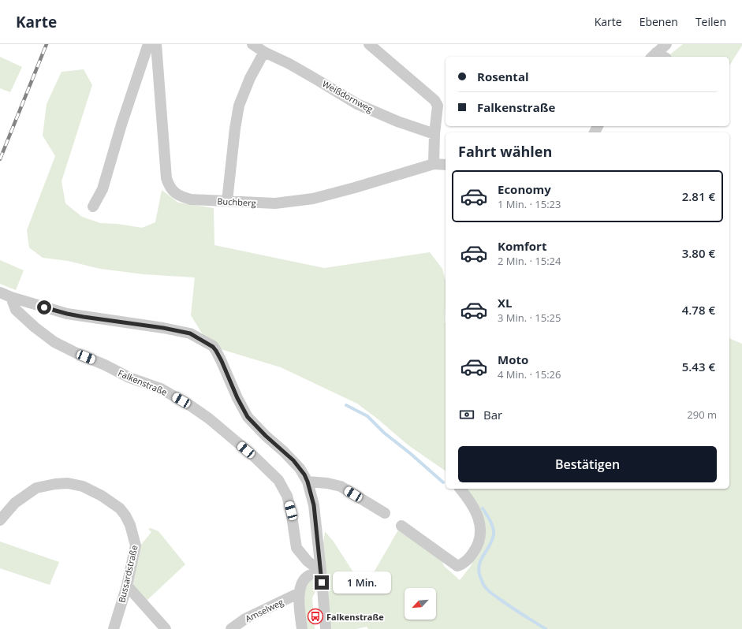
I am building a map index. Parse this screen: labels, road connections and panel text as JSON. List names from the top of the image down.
{
  "streets": {
    "street": [
      "Weißdornweg",
      "Buchberg",
      "Falkenstraße",
      "Bussardstraße",
      "Amselweg"
    ]
  },
  "places": {
    "bus stop": ["Falkenstraße"]
  },
  "north": "bottom left",
  "page": {
    "header": "Karte",
    "nav": ["Karte", "Ebenen", "Teilen"],
    "banner": ["Rosental", "Falkenstraße"],
    "heading": "Fahrt wählen",
    "list": [
      {
        "name": "Economy",
        "note": "1 Min. · 15:23",
        "value": "2.81 €"
      },
      {
        "name": "Komfort",
        "note": "2 Min. · 15:24",
        "value": "3.80 €"
      },
      {
        "name": "XL",
        "note": "3 Min. · 15:25",
        "value": "4.78 €"
      },
      {
        "name": "Moto",
        "note": "4 Min. · 15:26",
        "value": "5.43 €"
      }
    ],
    "pay": ["Bar", "290 m"],
    "buttons": "Bestätigen",
    "bubble": "1 Min."
  }
}
